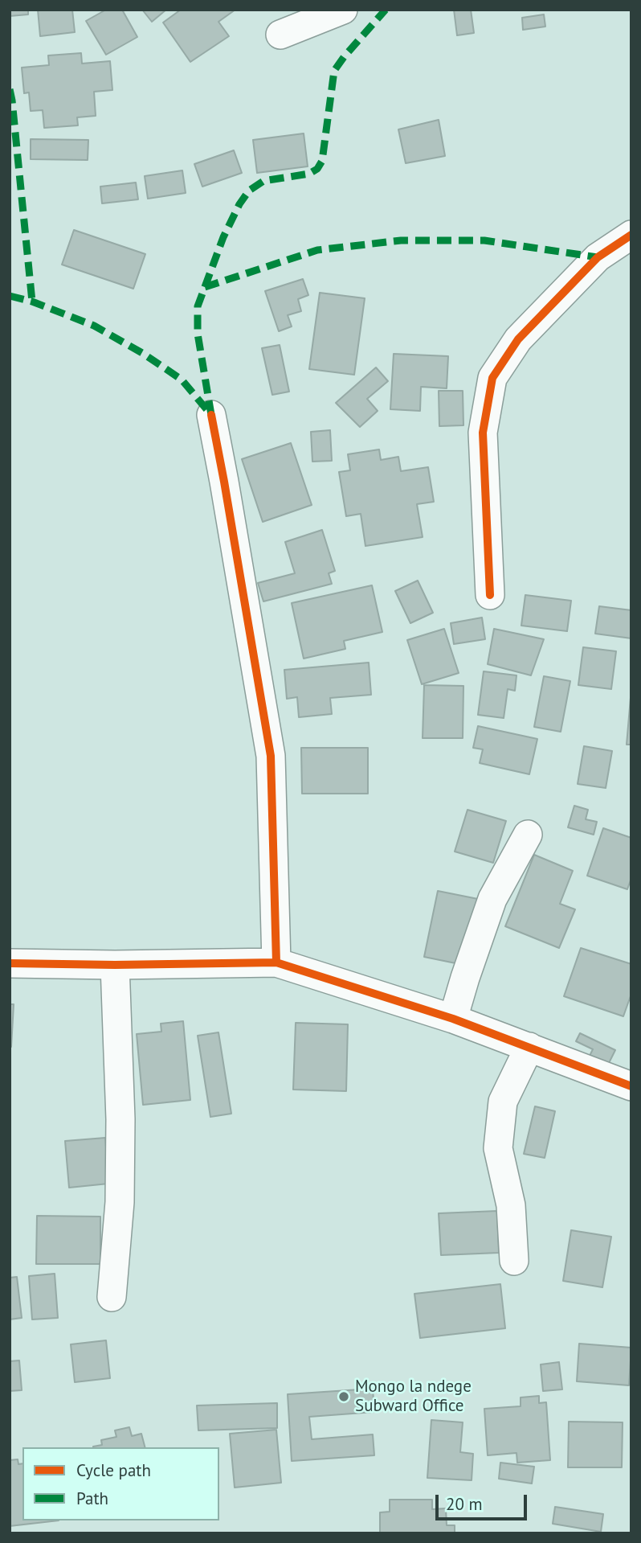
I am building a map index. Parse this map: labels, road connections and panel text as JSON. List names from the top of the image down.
{
  "places": ["Mongo la ndege Subward Office"],
  "legend": ["Cycle path", "Path"],
  "scale_bar": "20 m"
}
